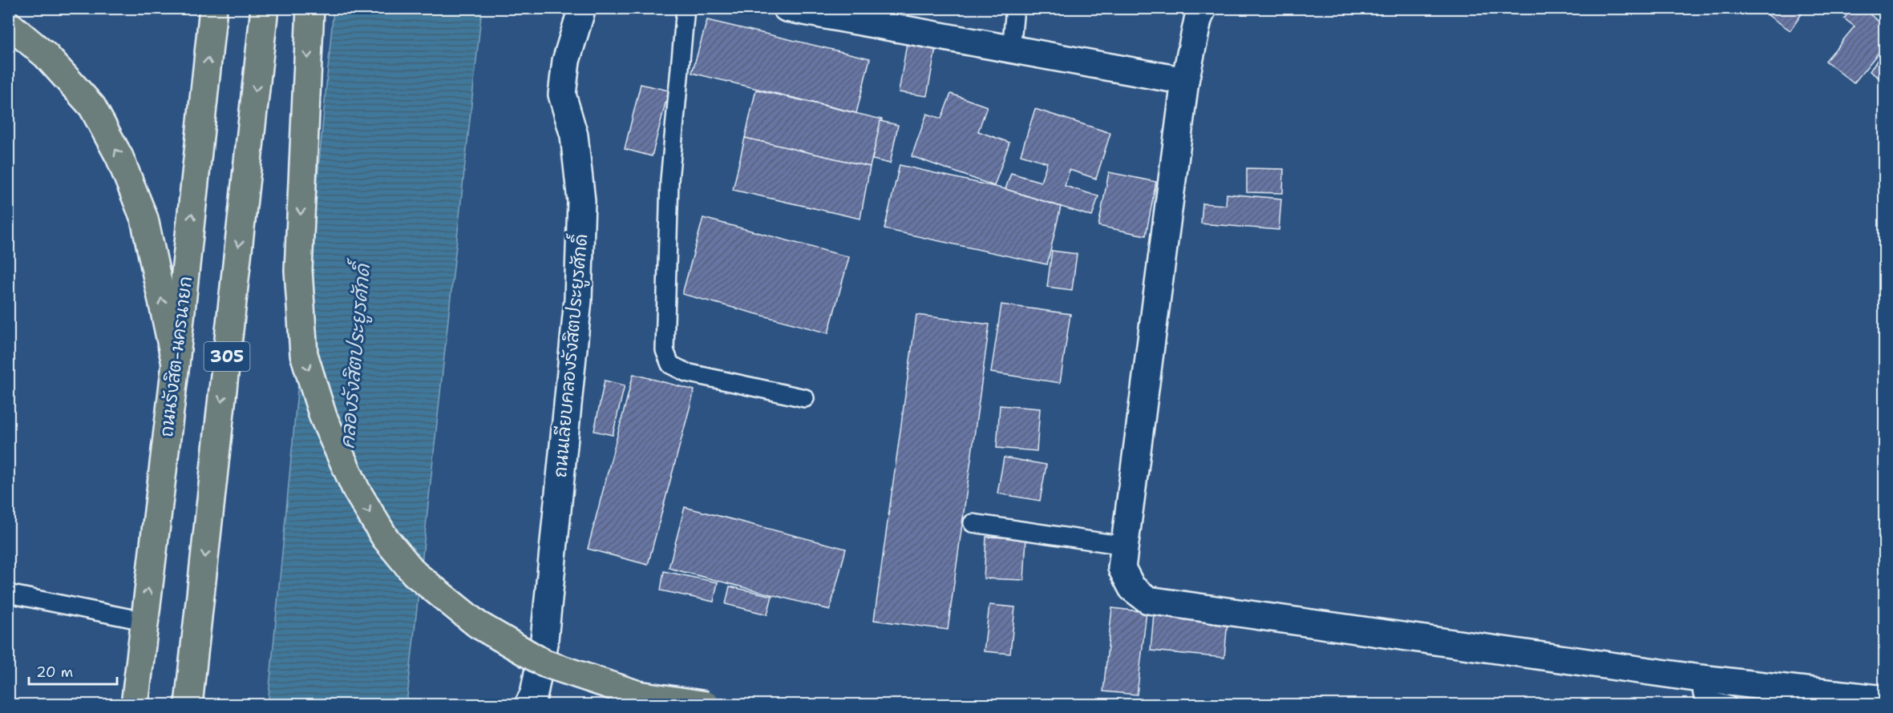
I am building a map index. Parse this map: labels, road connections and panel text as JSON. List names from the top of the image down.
{
  "streets": {
    "main road": ["ถนนรังสิต-นครนายก", "305"],
    "street": ["ถนนเลียบคลองรังสิตประยูรศักดิ์"]
  },
  "water": ["คลองรังสิตประยูรศักดิ์"],
  "scale_bar": "20 m"
}
